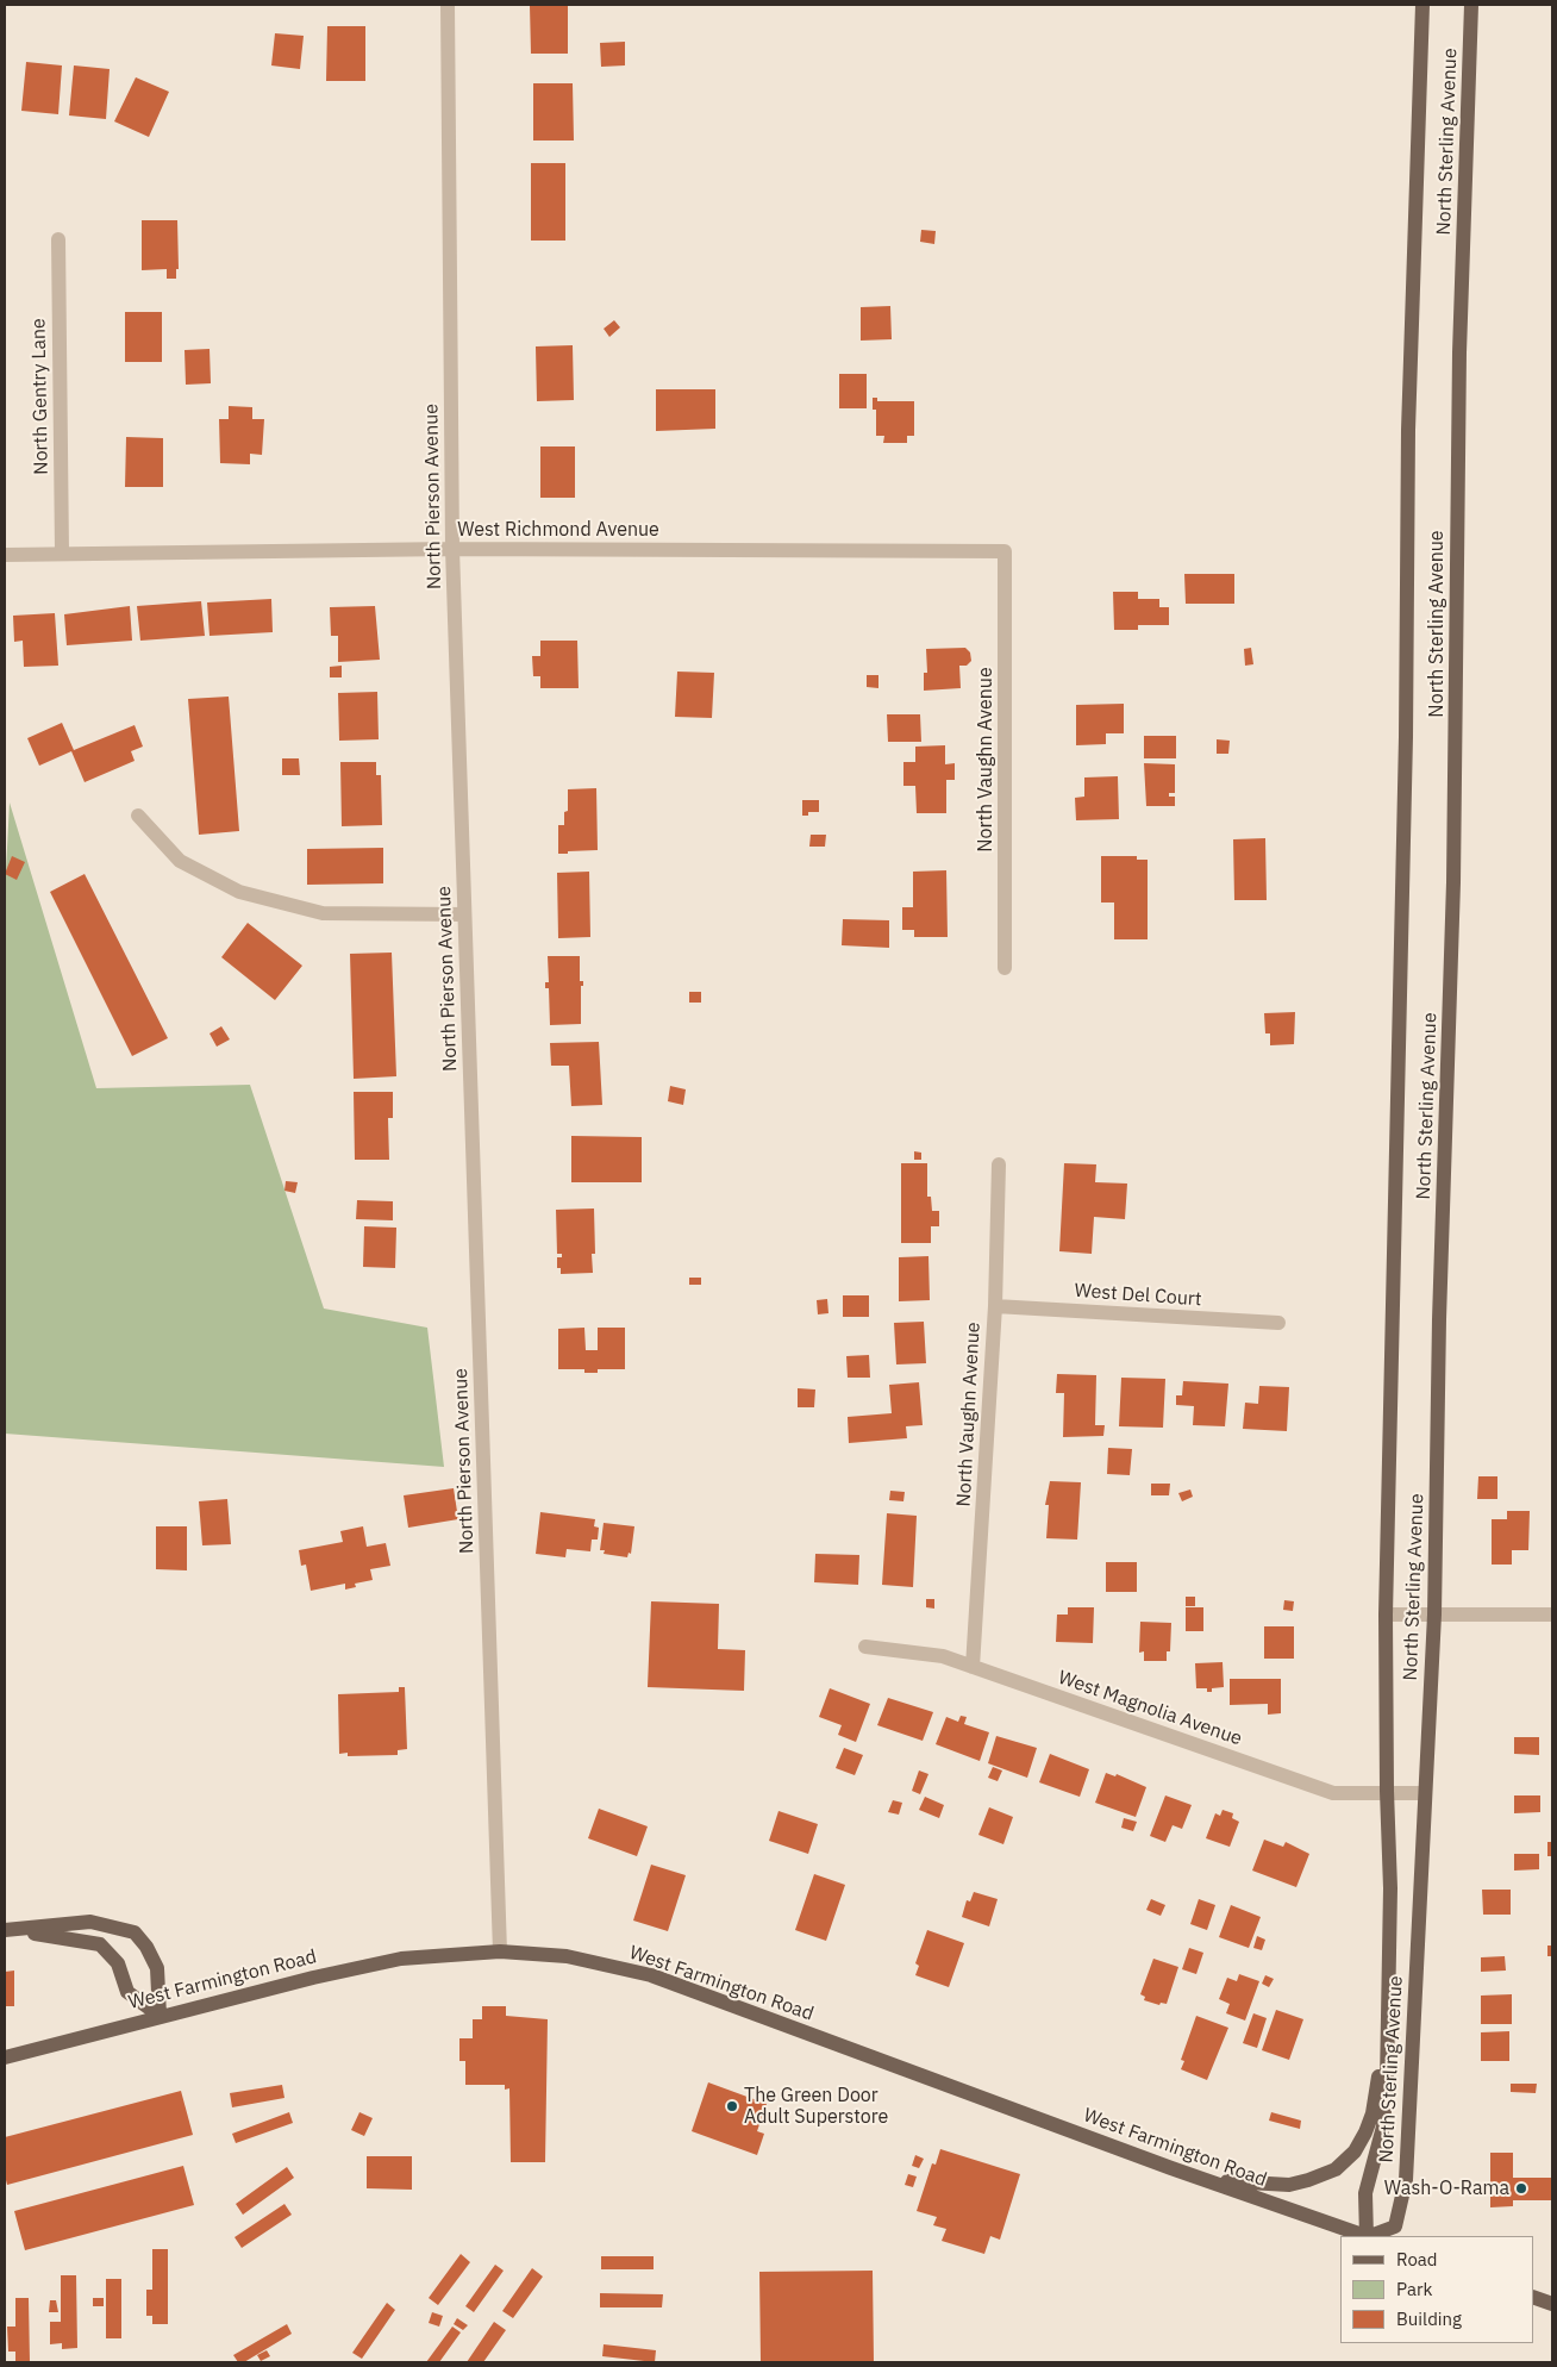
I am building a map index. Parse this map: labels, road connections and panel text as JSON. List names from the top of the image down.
{
  "streets": {
    "main road": ["North Sterling Avenue", "West Farmington Road"],
    "street": [
      "North Gentry Lane",
      "North Pierson Avenue",
      "West Richmond Avenue",
      "North Vaughn Avenue",
      "West Del Court",
      "West Magnolia Avenue"
    ]
  },
  "crossings": [
    ["North Sterling Avenue", "West Magnolia Avenue"],
    ["North Gentry Lane", "West Richmond Avenue"],
    ["North Pierson Avenue", "West Richmond Avenue"],
    ["North Pierson Avenue", "West Farmington Road"],
    ["West Richmond Avenue", "North Vaughn Avenue"],
    ["North Vaughn Avenue", "West Del Court"],
    ["North Vaughn Avenue", "West Magnolia Avenue"]
  ],
  "places": ["The Green Door Adult Superstore", "Wash-O-Rama"],
  "legend": ["Road", "Park", "Building"]
}
